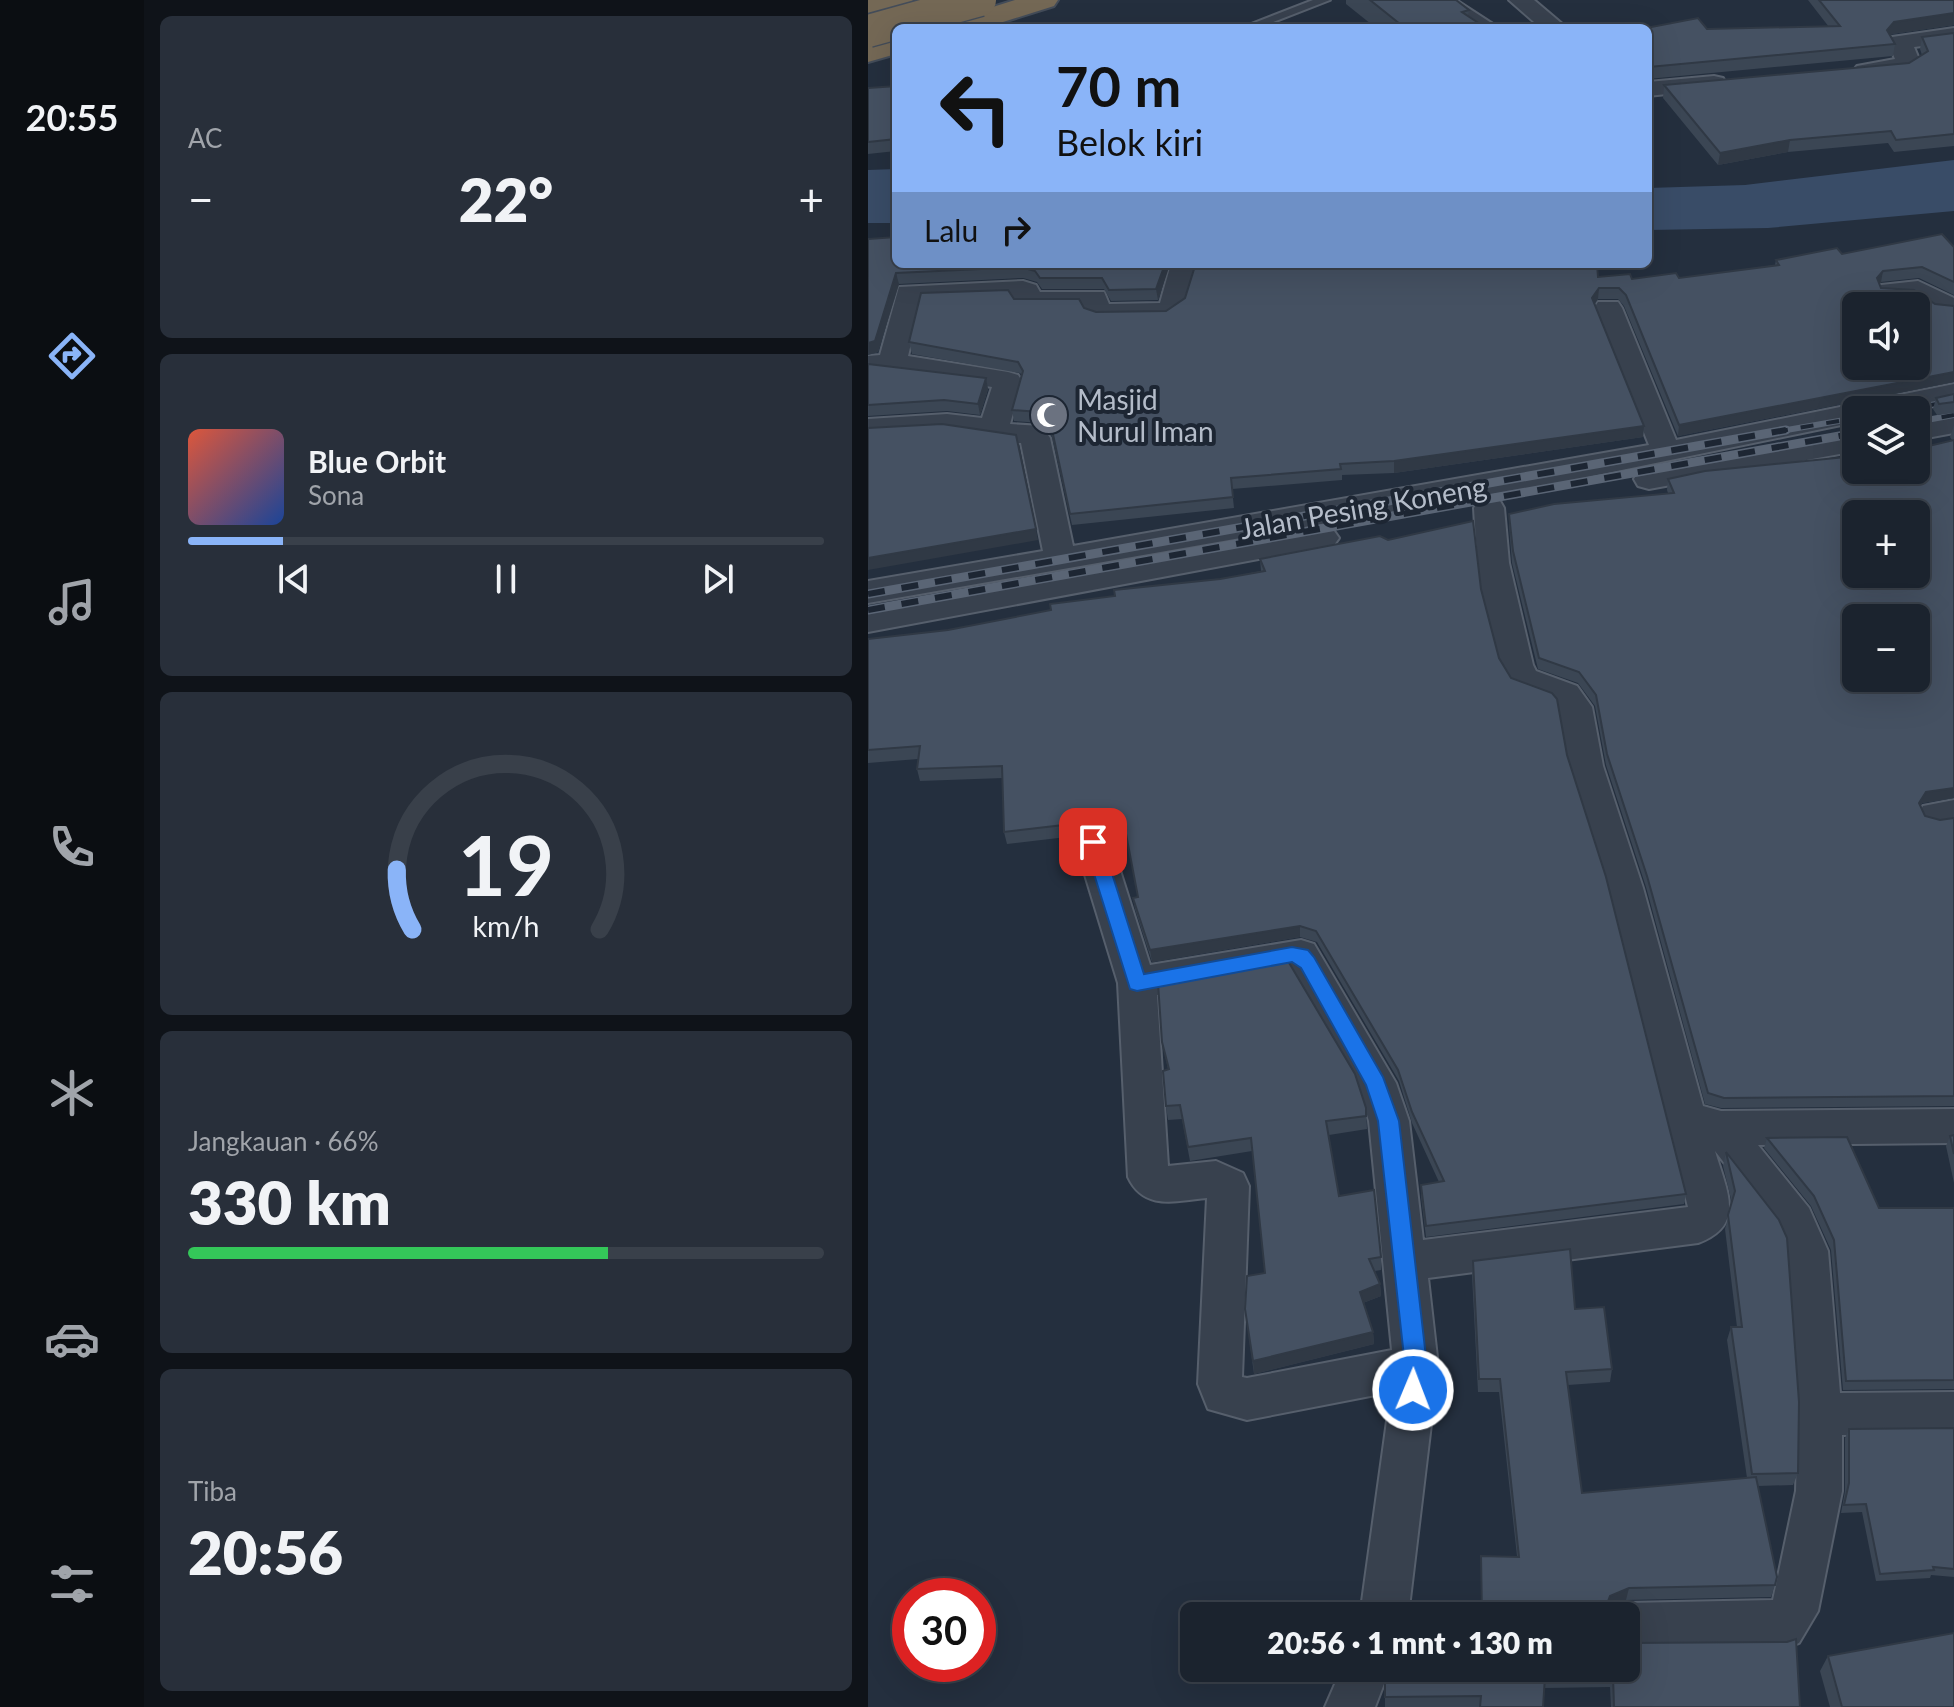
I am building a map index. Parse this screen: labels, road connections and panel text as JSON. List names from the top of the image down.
{
  "streets": {
    "street": ["Jalan Pesing Koneng"]
  },
  "places": {
    "mosque": ["Masjid Nurul Iman"]
  },
  "page": {
    "tabs": "20:55",
    "tile": [
      "AC",
      ["Jangkauan · 66%", "330 km"],
      ["Tiba", "20:56"]
    ],
    "turn": ["70 m", "Belok kiri"],
    "heat": ["−", "22°", "+"],
    "then": "Lalu",
    "map_buttons": ["+", "−"],
    "song": ["Blue Orbit", "Sona"],
    "limit": "30",
    "trip": "20:56 · 1 mnt · 130 m",
    "gauge": ["19", "km/h"]
  }
}
